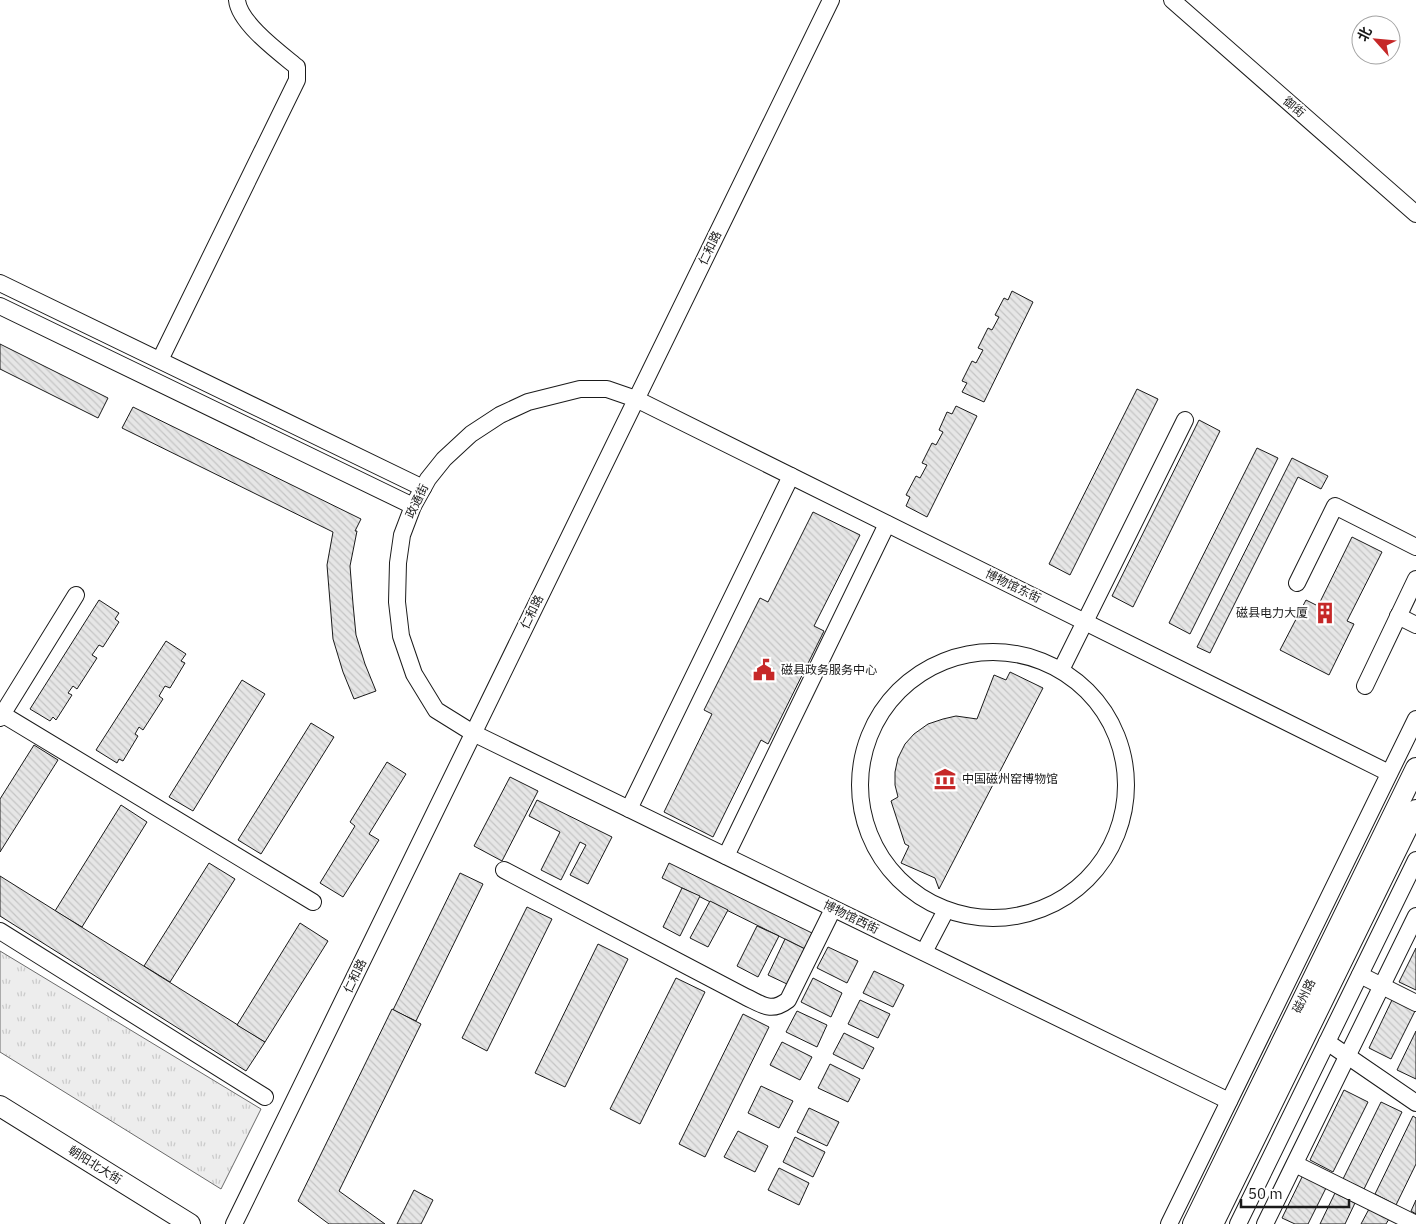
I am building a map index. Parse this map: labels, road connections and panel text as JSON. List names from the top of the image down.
{
  "streets": {
    "main road": ["磁州路", "朝阳北大街"],
    "street": [
      "御街",
      "仁和路",
      "政通街",
      "博物馆东街",
      "博物馆西街"
    ]
  },
  "crossings": [
    ["仁和路", "政通街"],
    ["仁和路", "博物馆东街"],
    ["仁和路", "博物馆西街"],
    ["政通街", "博物馆东街"],
    ["政通街", "博物馆西街"]
  ],
  "places": {
    "building": ["磁县电力大厦"],
    "public building": ["磁县政务服务中心"],
    "museum": ["中国磁州窑博物馆"]
  },
  "scale_bar": "50 m",
  "north": "top left"
}
